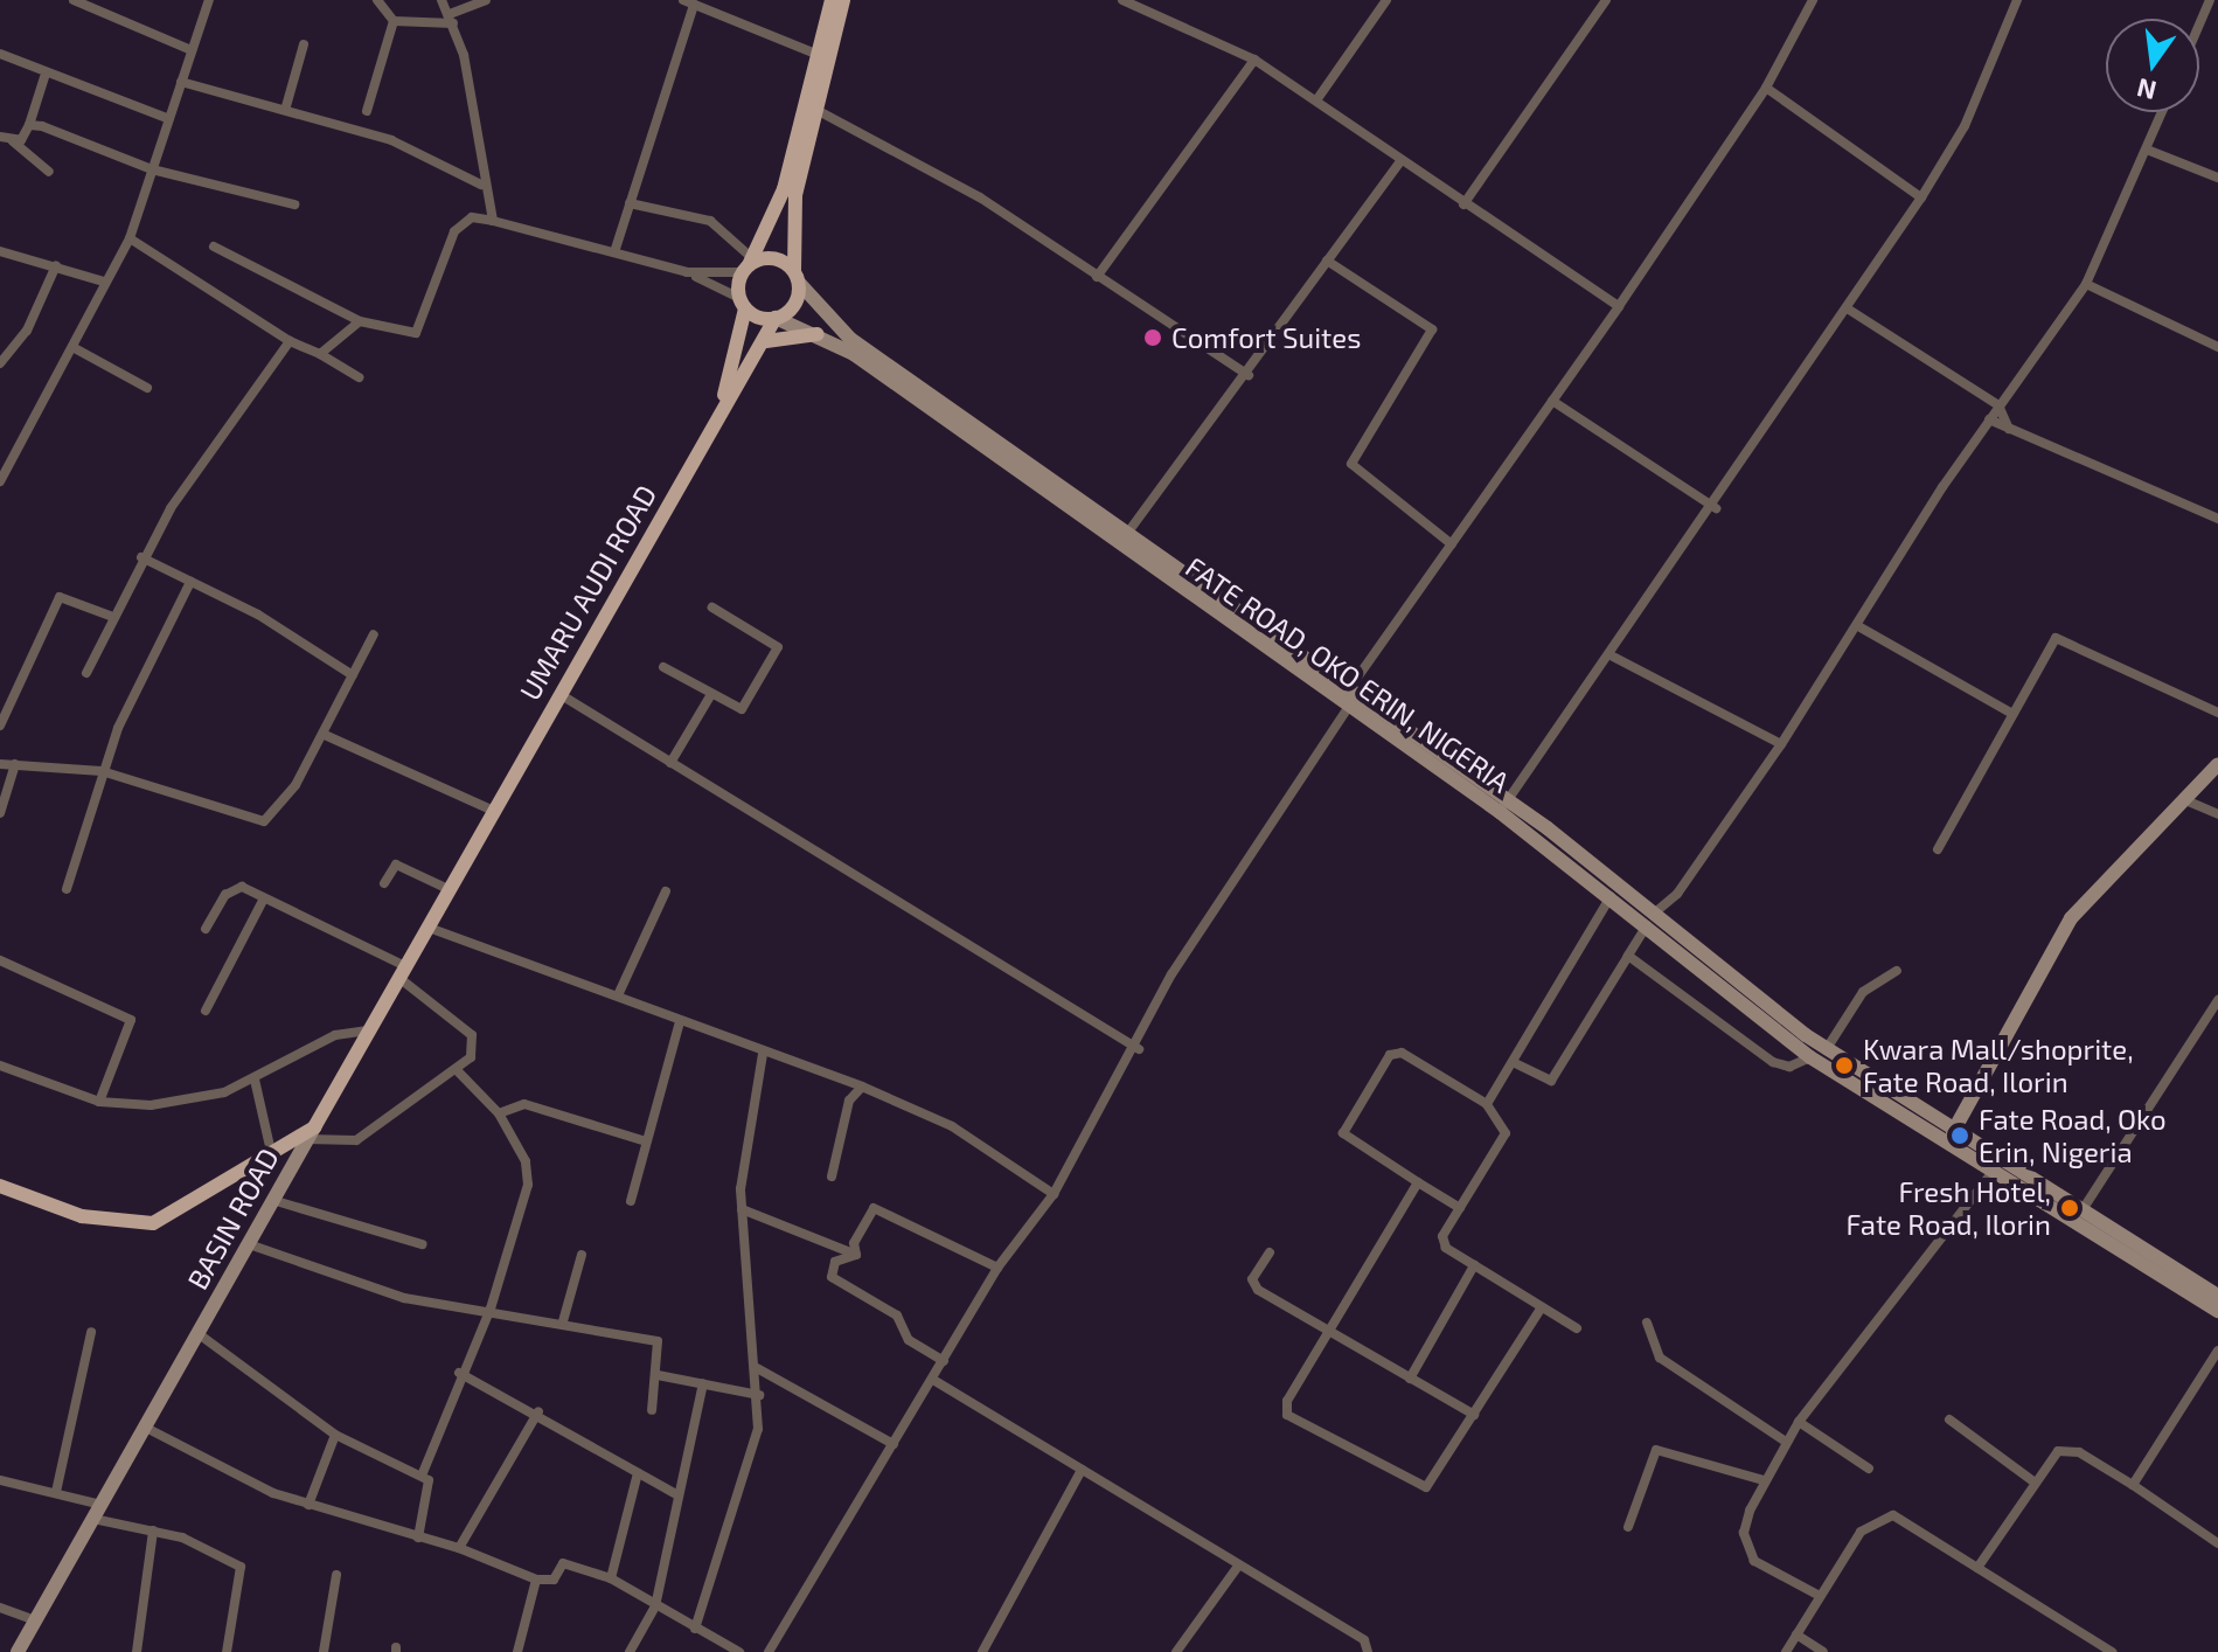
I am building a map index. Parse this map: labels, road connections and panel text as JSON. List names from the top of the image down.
{
  "streets": {
    "main road": ["UMARU AUDI ROAD", "BASIN ROAD"],
    "street": ["FATE ROAD, OKO ERIN, NIGERIA"]
  },
  "crossings": [
    ["UMARU AUDI ROAD", "BASIN ROAD"]
  ],
  "places": [
    "Comfort Suites",
    "Kwara Mall/shoprite, Fate Road, Ilorin",
    "Fate Road, Oko Erin, Nigeria",
    "Fresh Hotel, Fate Road, Ilorin"
  ],
  "north": "bottom"
}
